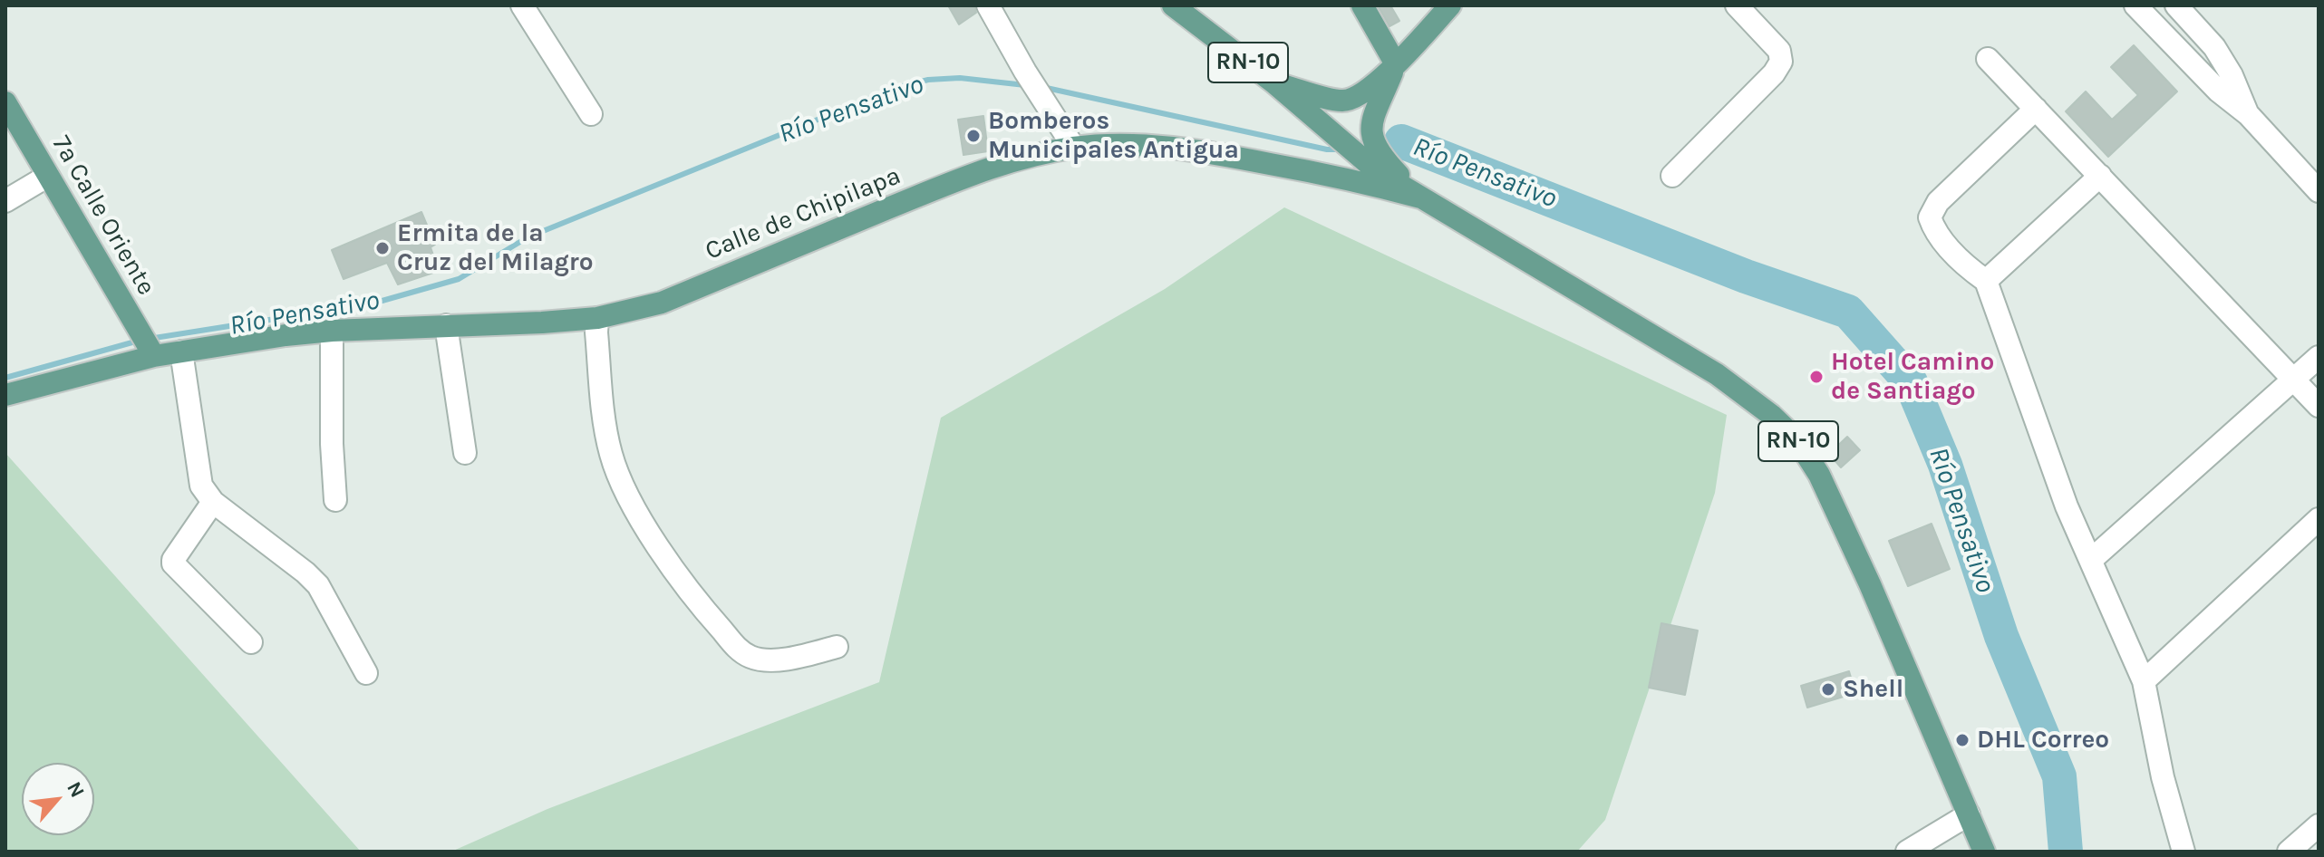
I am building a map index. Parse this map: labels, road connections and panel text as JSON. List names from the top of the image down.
{
  "streets": {
    "main road": ["RN-10", "Calle de Chipilapa", "7a Calle Oriente"]
  },
  "crossings": [
    ["RN-10", "Calle de Chipilapa"],
    ["Calle de Chipilapa", "7a Calle Oriente"]
  ],
  "water": ["Río Pensativo"],
  "places": [
    "Bomberos Municipales Antigua",
    "Ermita de la Cruz del Milagro",
    "Hotel Camino de Santiago",
    "Shell",
    "DHL Correo"
  ],
  "north": "top right"
}
